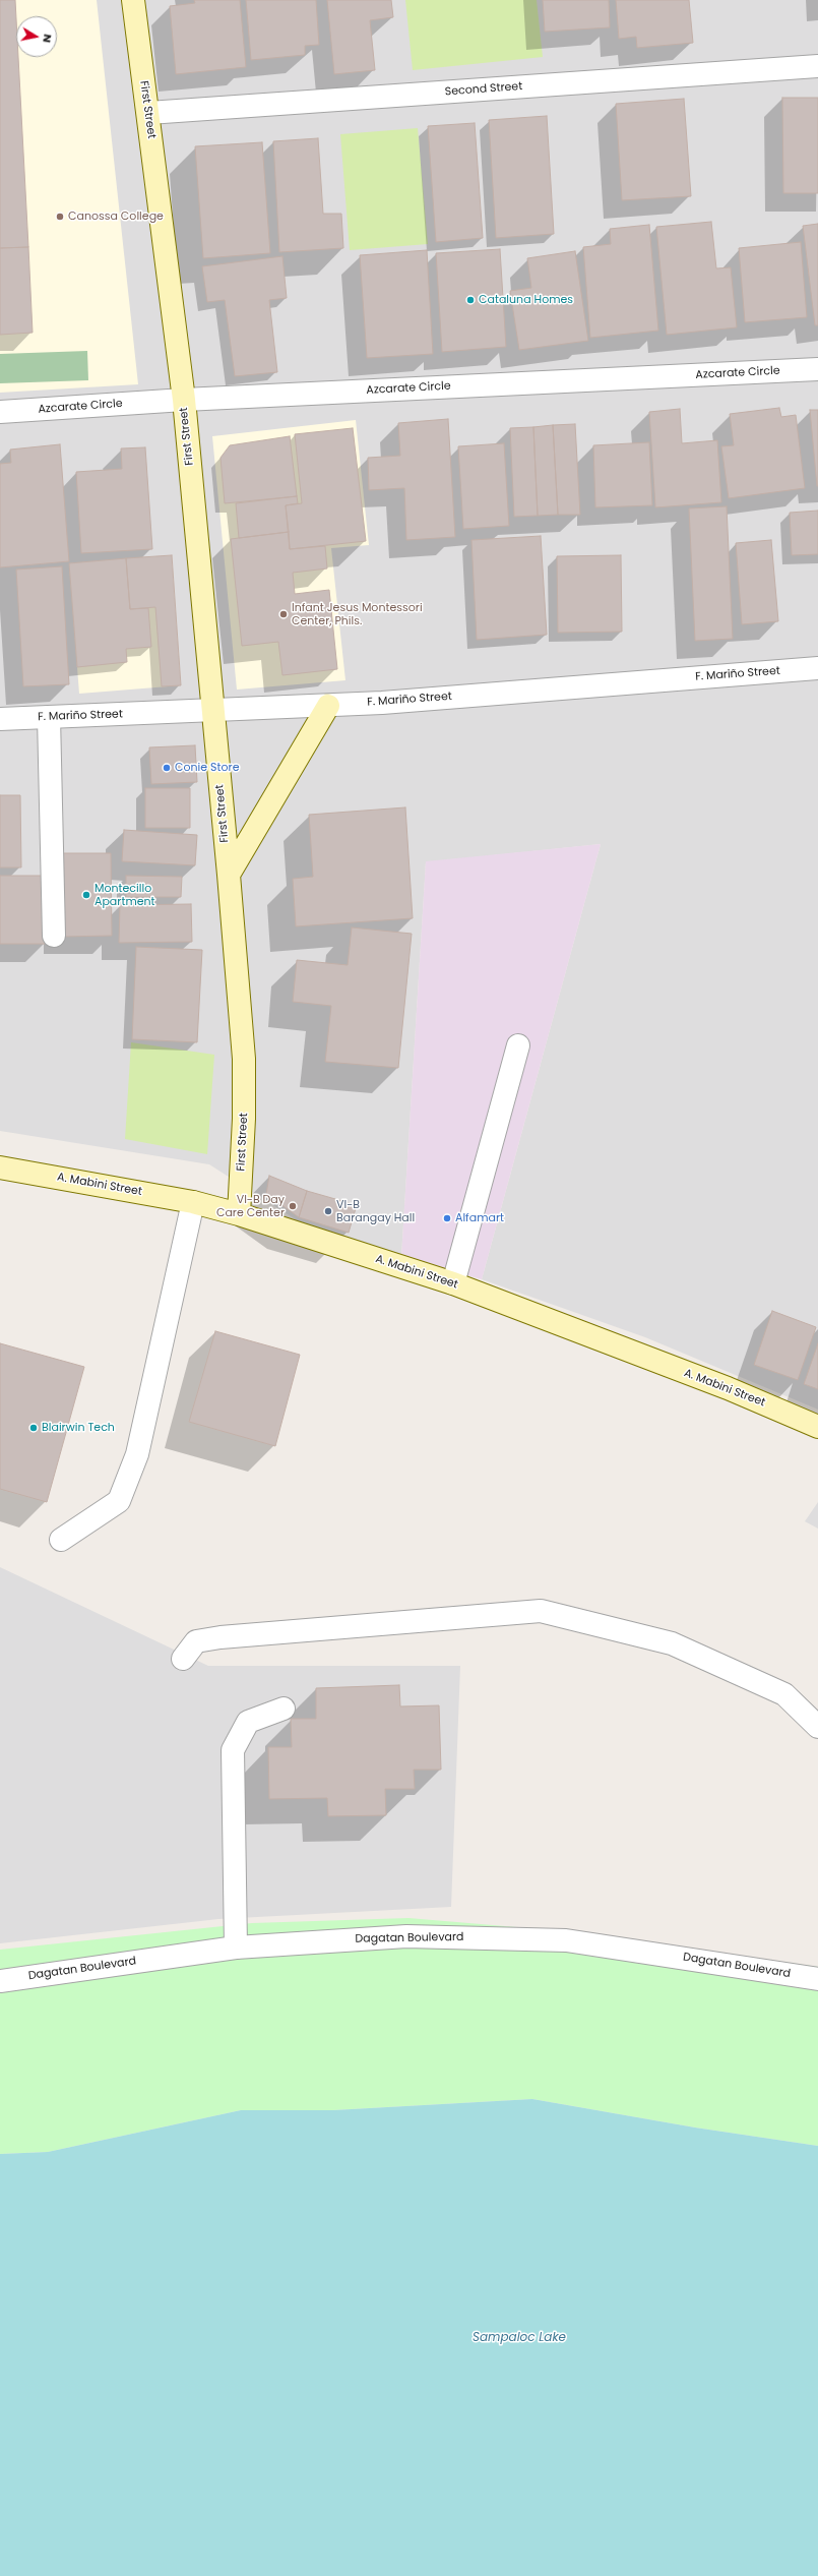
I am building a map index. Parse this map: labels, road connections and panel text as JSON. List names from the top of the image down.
{
  "streets": {
    "street": [
      "Second Street",
      "First Street",
      "Azcarate Circle",
      "F. Mariño Street",
      "A. Mabini Street",
      "Dagatan Boulevard"
    ]
  },
  "crossings": [
    ["Second Street", "First Street"],
    ["First Street", "Azcarate Circle"],
    ["First Street", "F. Mariño Street"],
    ["First Street", "A. Mabini Street"]
  ],
  "water": ["Sampaloc Lake"],
  "places": [
    "Canossa College",
    "Cataluna Homes",
    "Infant Jesus Montessori Center, Phils.",
    "Conie Store",
    "Montecillo Apartment",
    "VI-B Day Care Center",
    "VI-B Barangay Hall",
    "Alfamart",
    "Blairwin Tech"
  ],
  "north": "right"
}
